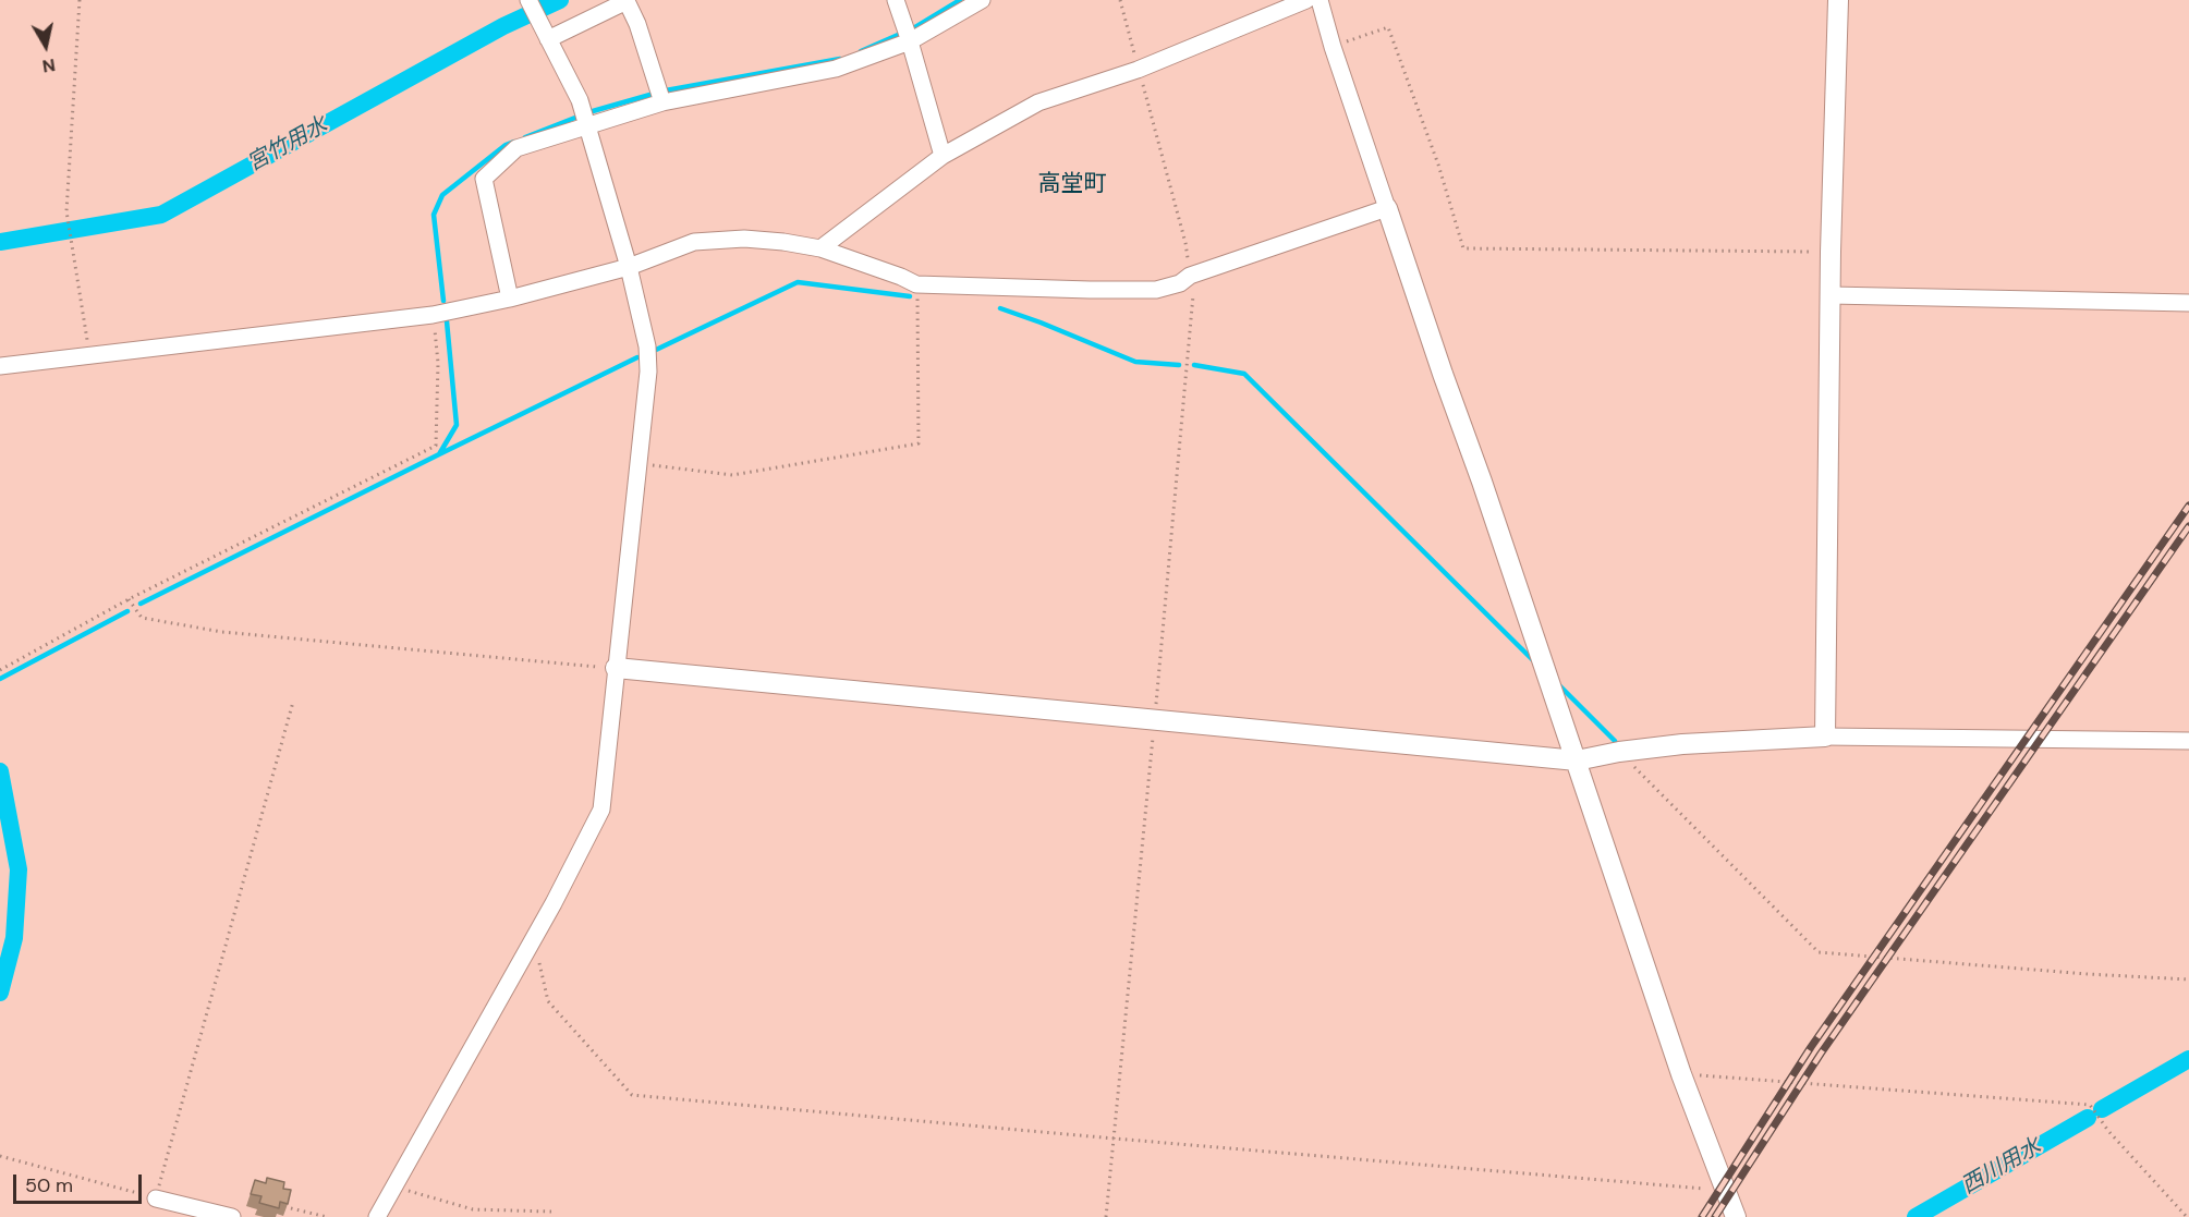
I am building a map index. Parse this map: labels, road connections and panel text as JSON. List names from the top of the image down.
{
  "districts": ["高堂町"],
  "water": ["宮竹用水", "西川用水"],
  "scale_bar": "50 m",
  "north": "bottom"
}
